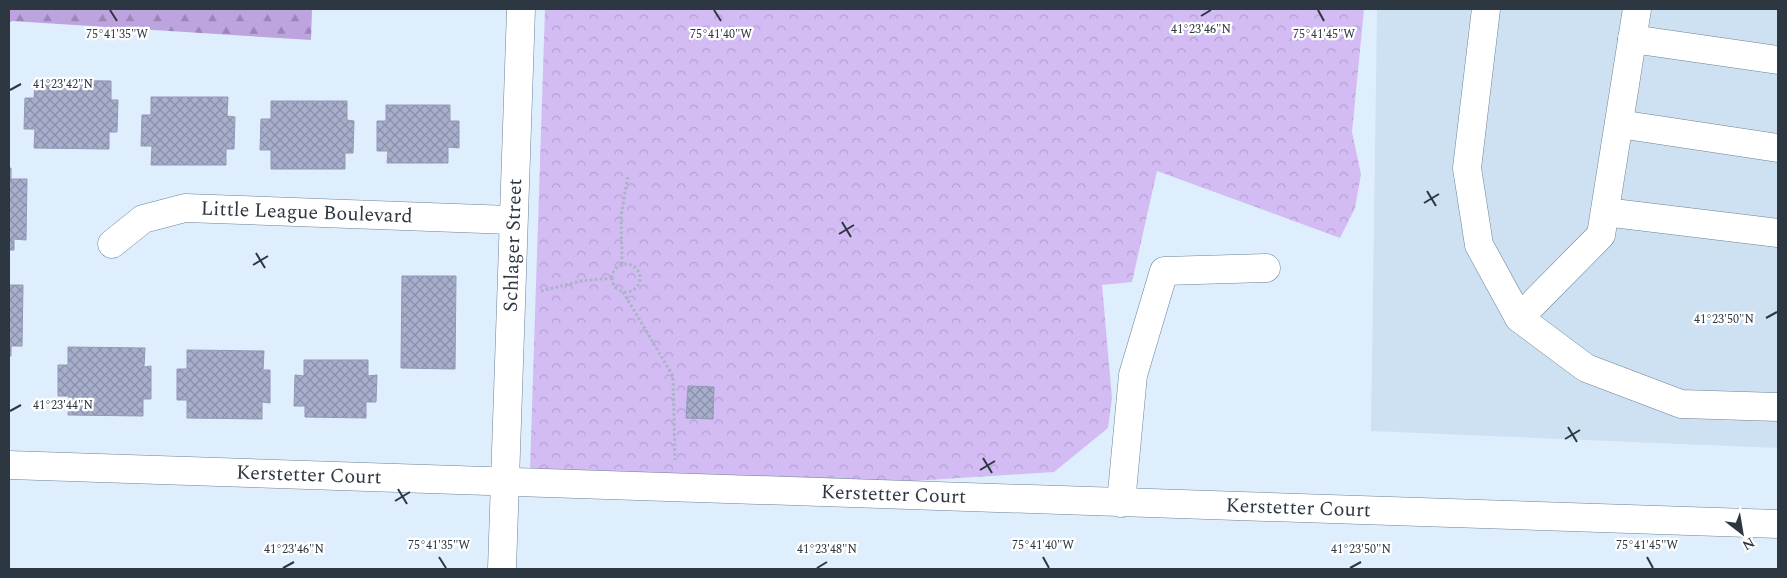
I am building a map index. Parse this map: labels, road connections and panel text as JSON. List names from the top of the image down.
{
  "streets": {
    "street": ["Little League Boulevard", "Schlager Street", "Kerstetter Court"]
  },
  "crossings": [
    ["Little League Boulevard", "Schlager Street"],
    ["Schlager Street", "Kerstetter Court"]
  ],
  "north": "bottom right",
  "coordinates": [
    "41°23'46\"N",
    "75°41'35\"W",
    "75°41'40\"W",
    "75°41'45\"W",
    "41°23'42\"N",
    "41°23'50\"N",
    "41°23'44\"N",
    "41°23'48\"N"
  ]
}
